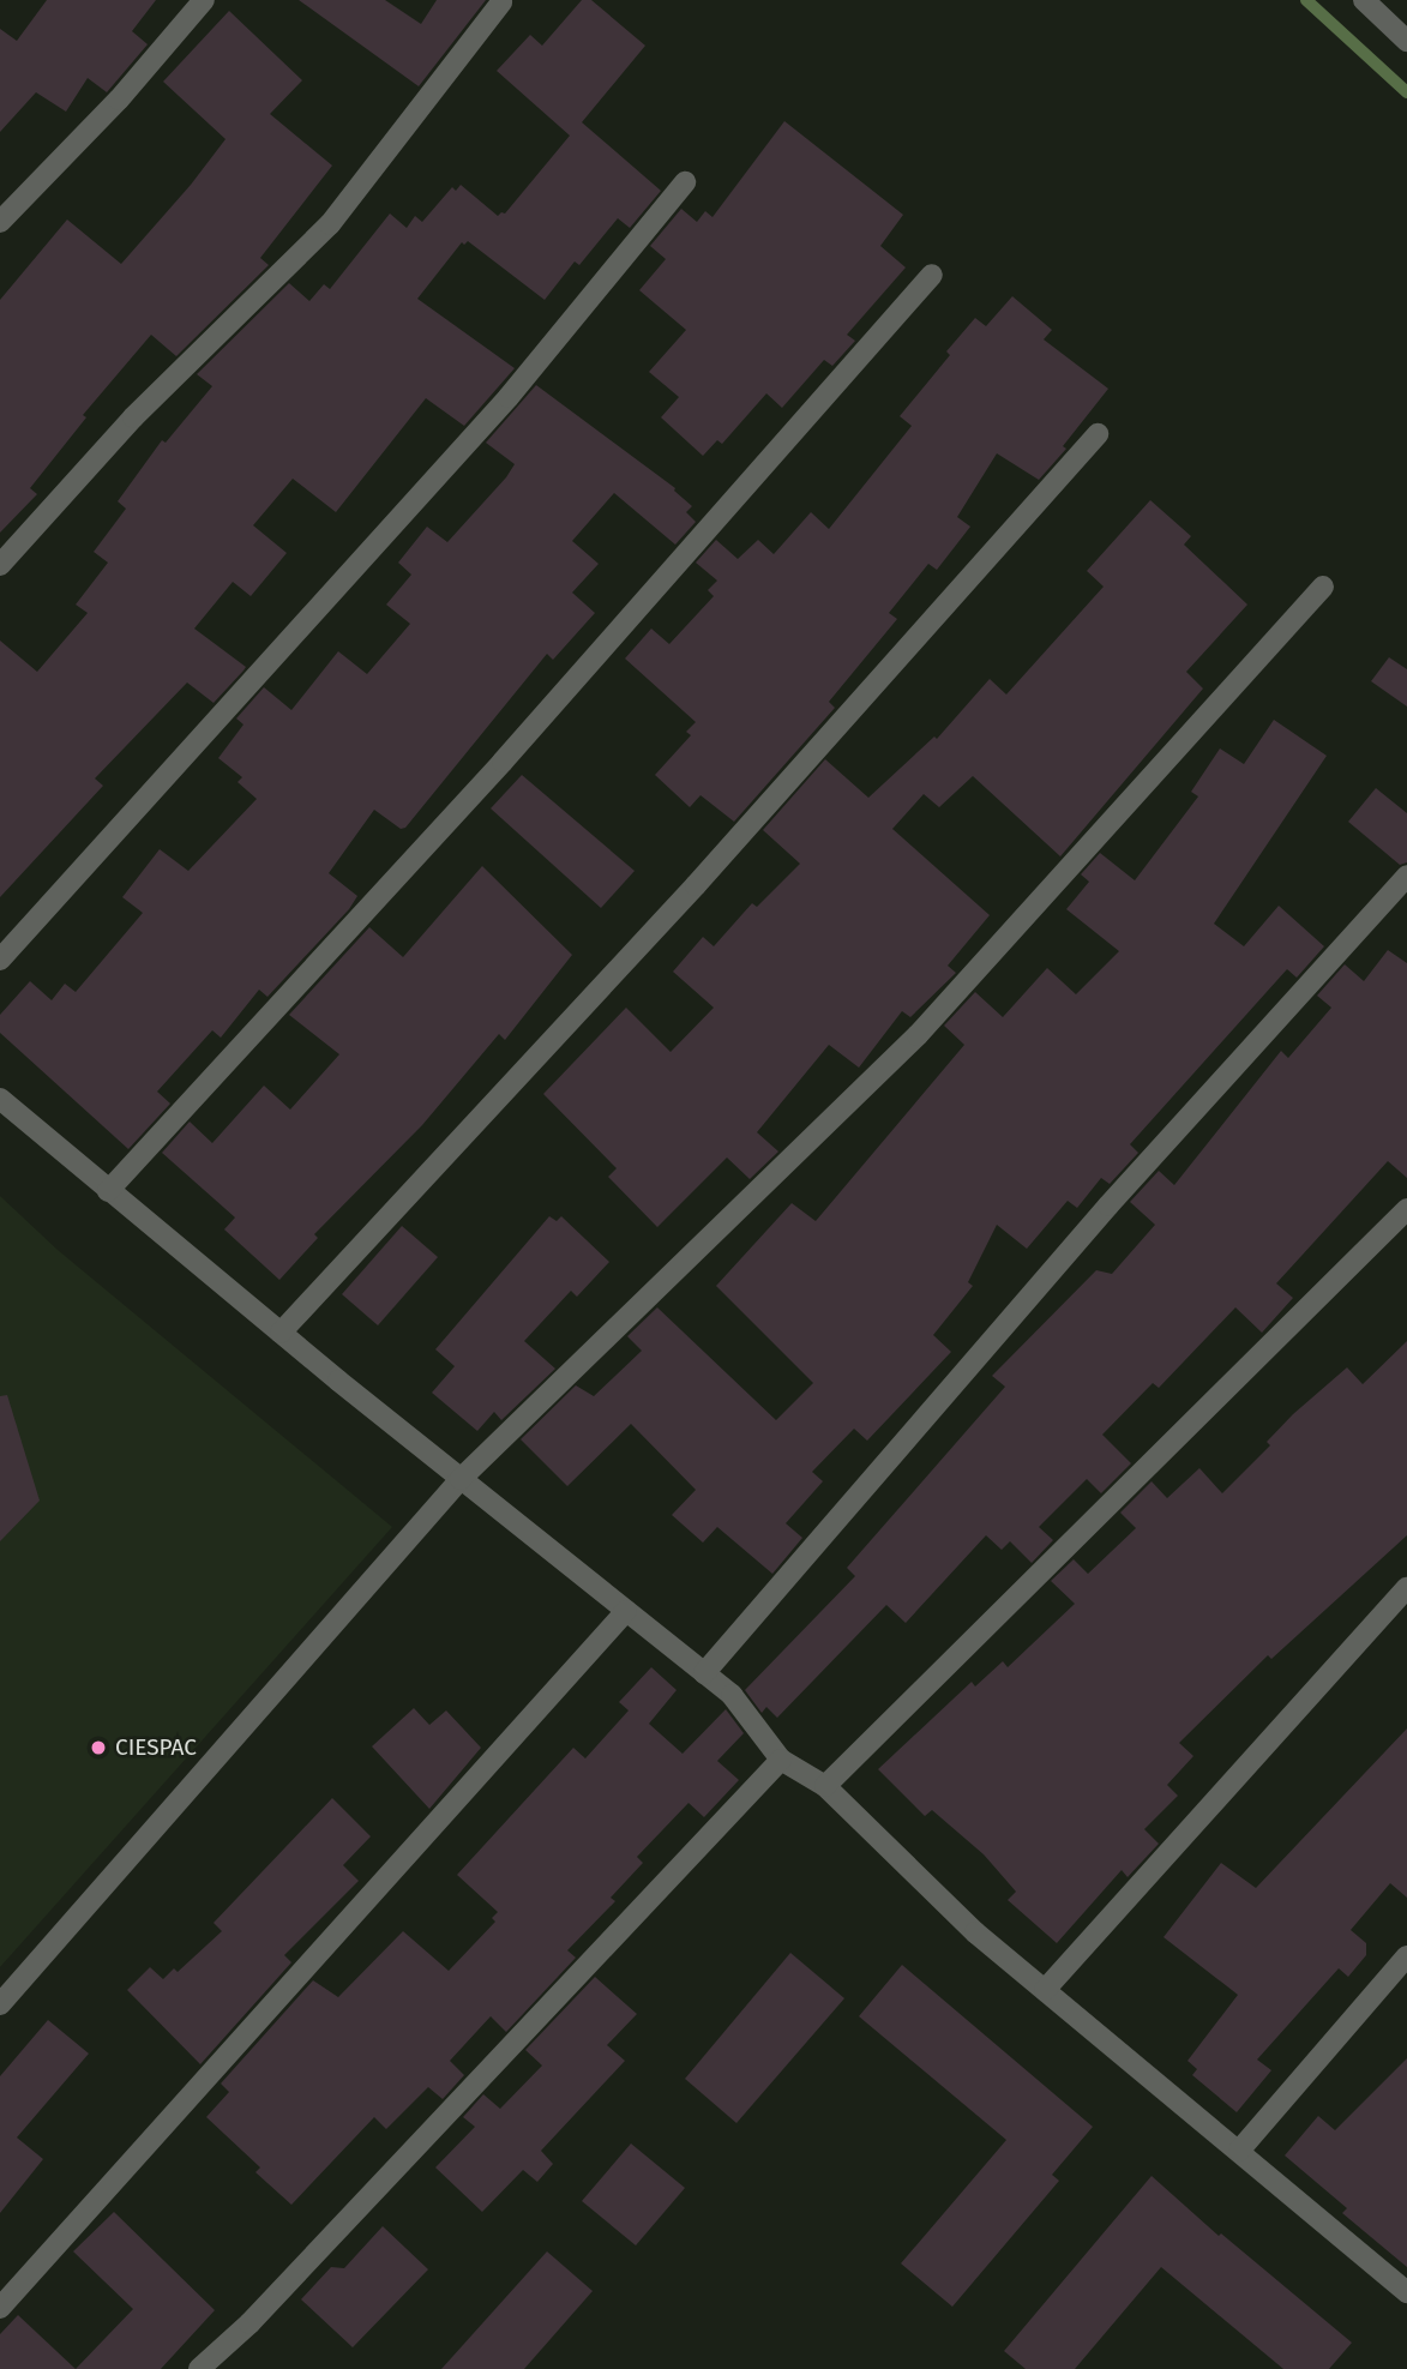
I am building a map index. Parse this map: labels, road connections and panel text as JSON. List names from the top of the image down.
{
  "places": ["CIESPAC"]
}
